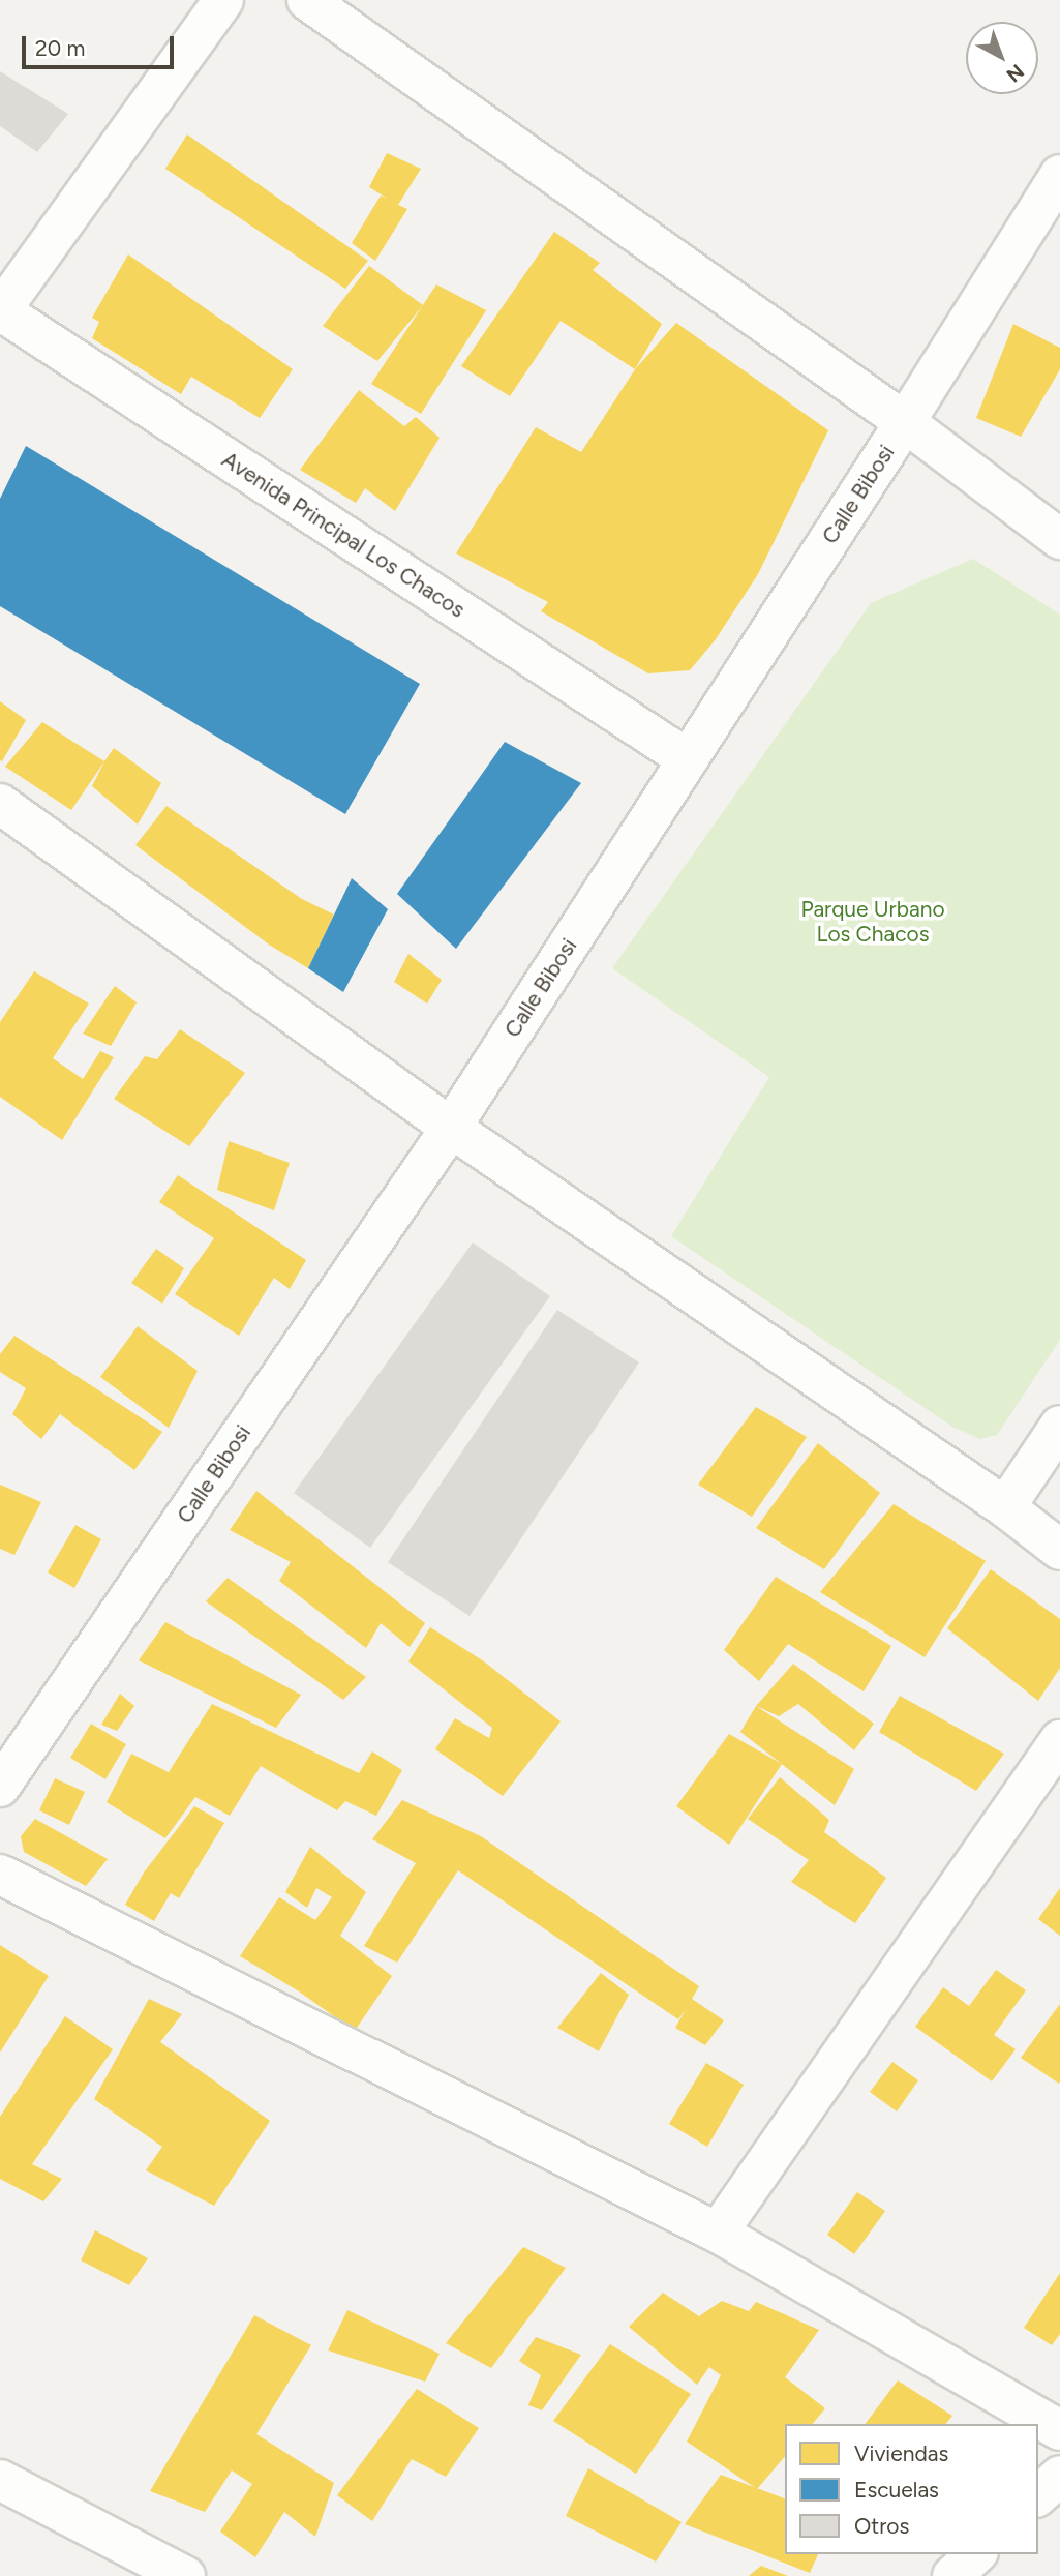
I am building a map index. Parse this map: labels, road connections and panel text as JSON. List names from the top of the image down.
{
  "streets": {
    "street": ["Calle Bibosi", "Avenida Principal Los Chacos"]
  },
  "crossings": [
    ["Calle Bibosi", "Avenida Principal Los Chacos"]
  ],
  "parks": ["Parque Urbano Los Chacos"],
  "legend": ["Viviendas", "Escuelas", "Otros"],
  "scale_bar": "20 m",
  "north": "bottom right"
}
